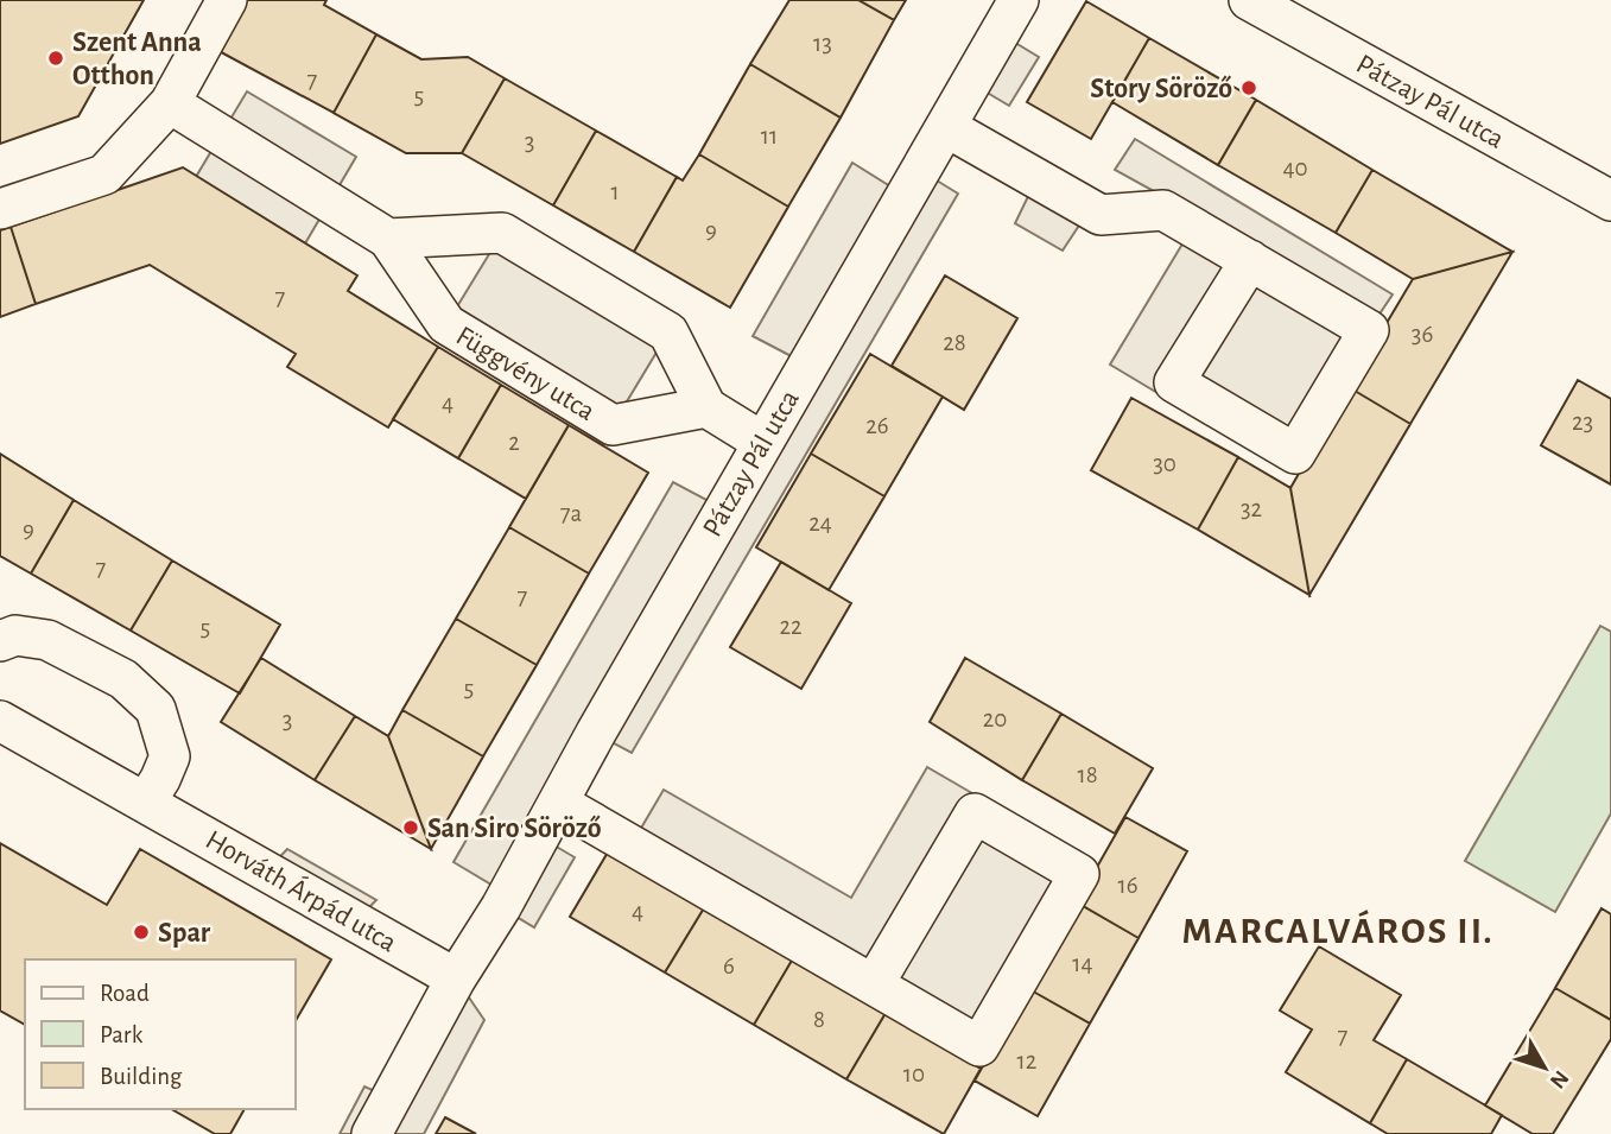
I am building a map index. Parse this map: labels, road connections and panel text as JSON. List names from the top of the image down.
{
  "streets": {
    "street": ["Pátzay Pál utca", "Függvény utca", "Horváth Árpád utca"]
  },
  "crossings": [
    ["Pátzay Pál utca", "Horváth Árpád utca"]
  ],
  "districts": ["MARCALVÁROS II."],
  "places": [
    "Szent Anna Otthon",
    "Story Söröző",
    "San Siro Söröző",
    "Spar"
  ],
  "house_numbers": [
    "13",
    "7",
    "5",
    "11",
    "3",
    "40",
    "1",
    "9",
    "7",
    "36",
    "28",
    "4",
    "23",
    "26",
    "2",
    "30",
    "32",
    "7a",
    "24",
    "9",
    "7",
    "7",
    "22",
    "5",
    "5",
    "20",
    "3",
    "18",
    "16",
    "4",
    "14",
    "6",
    "8",
    "7",
    "12",
    "10"
  ],
  "legend": ["Road", "Park", "Building"],
  "north": "bottom right"
}
